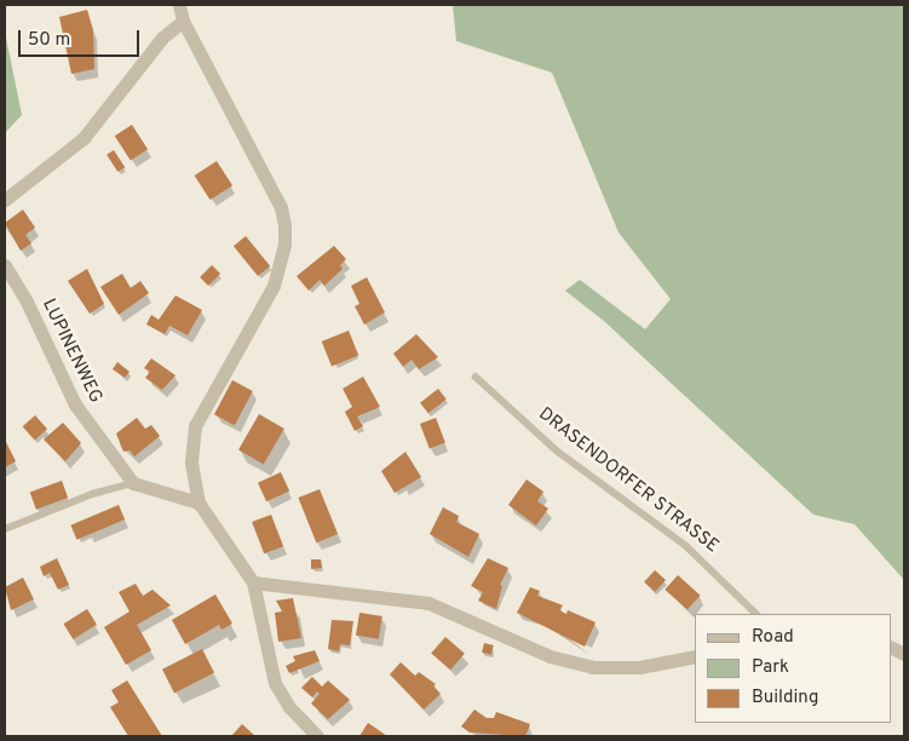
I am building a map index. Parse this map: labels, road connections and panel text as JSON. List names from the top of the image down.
{
  "streets": {
    "street": ["LUPINENWEG"],
    "lane": ["DRASENDORFER STRASSE"]
  },
  "legend": ["Road", "Park", "Building"],
  "scale_bar": "50 m"
}
